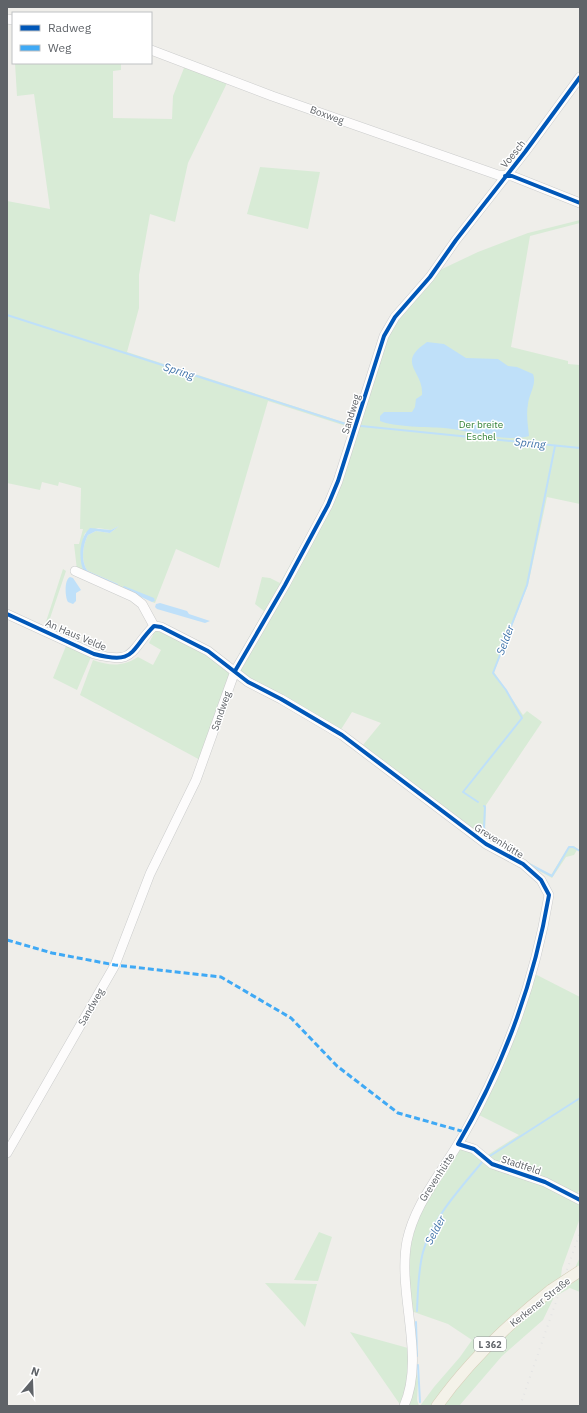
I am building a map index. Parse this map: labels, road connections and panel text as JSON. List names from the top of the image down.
{
  "streets": {
    "main road": ["Kerkener Straße", "L 362"],
    "street": [
      "Boxweg",
      "Voesch",
      "Sandweg",
      "An Haus Velde",
      "Grevenhütte",
      "Stadtfeld"
    ]
  },
  "crossings": [
    ["Boxweg", "Voesch"],
    ["Boxweg", "Sandweg"],
    ["Voesch", "Sandweg"],
    ["Sandweg", "Grevenhütte"],
    ["Grevenhütte", "Stadtfeld"]
  ],
  "water": ["Spring", "Selder"],
  "parks": ["Der breite Eschel"],
  "legend": ["Radweg", "Weg"],
  "north": "top"
}
